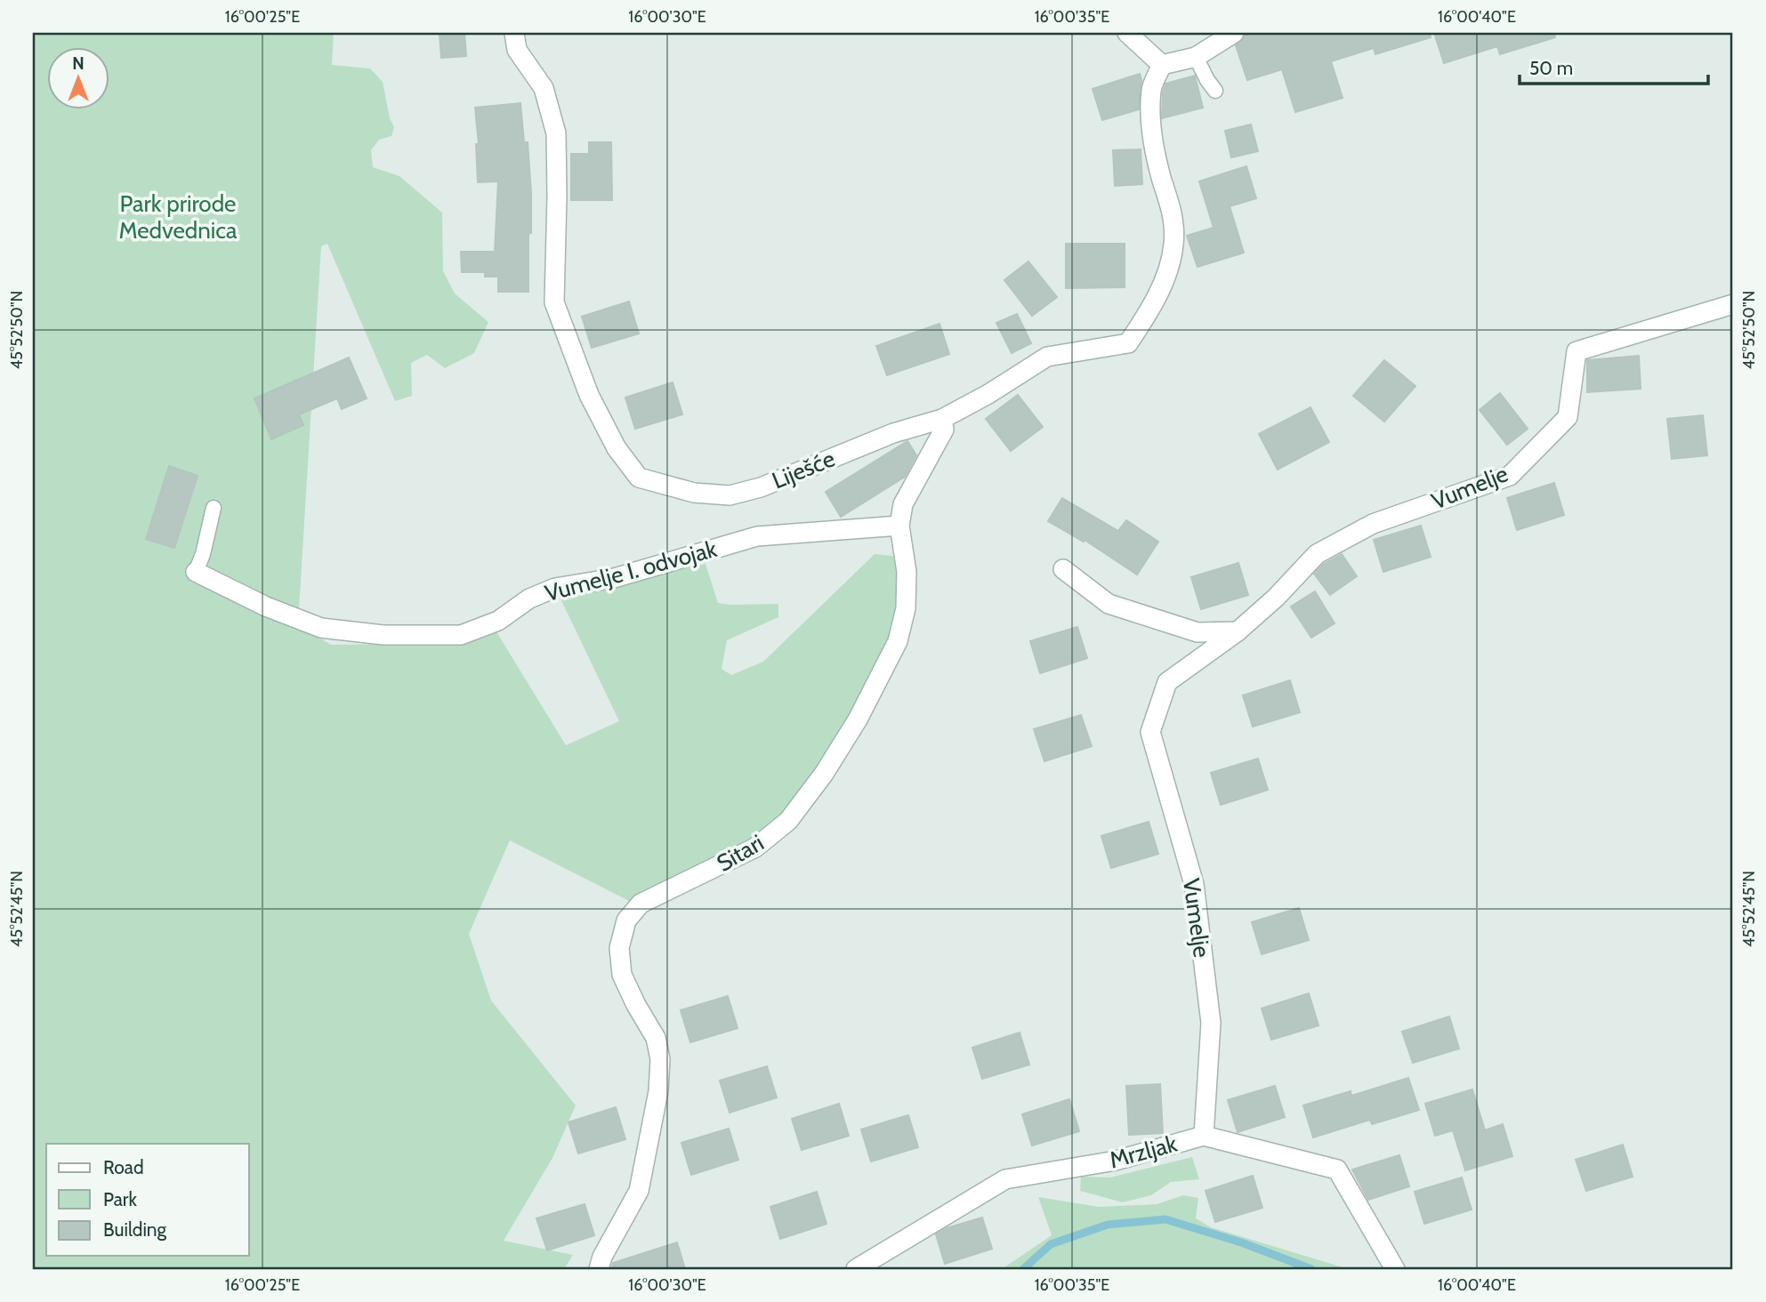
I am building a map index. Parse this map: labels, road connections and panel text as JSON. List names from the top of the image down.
{
  "streets": {
    "street": [
      "Liješće",
      "Vumelje",
      "Vumelje I. odvojak",
      "Sitari",
      "Mrzljak"
    ]
  },
  "crossings": [
    ["Liješće", "Sitari"],
    ["Vumelje", "Mrzljak"],
    ["Vumelje I. odvojak", "Sitari"]
  ],
  "parks": ["Park prirode Medvednica"],
  "legend": ["Road", "Park", "Building"],
  "scale_bar": "50 m",
  "north": "top",
  "coordinates": [
    "16°00'25\"E",
    "16°00'30\"E",
    "16°00'35\"E",
    "16°00'40\"E",
    "45°52'50\"N",
    "45°52'45\"N"
  ]
}
